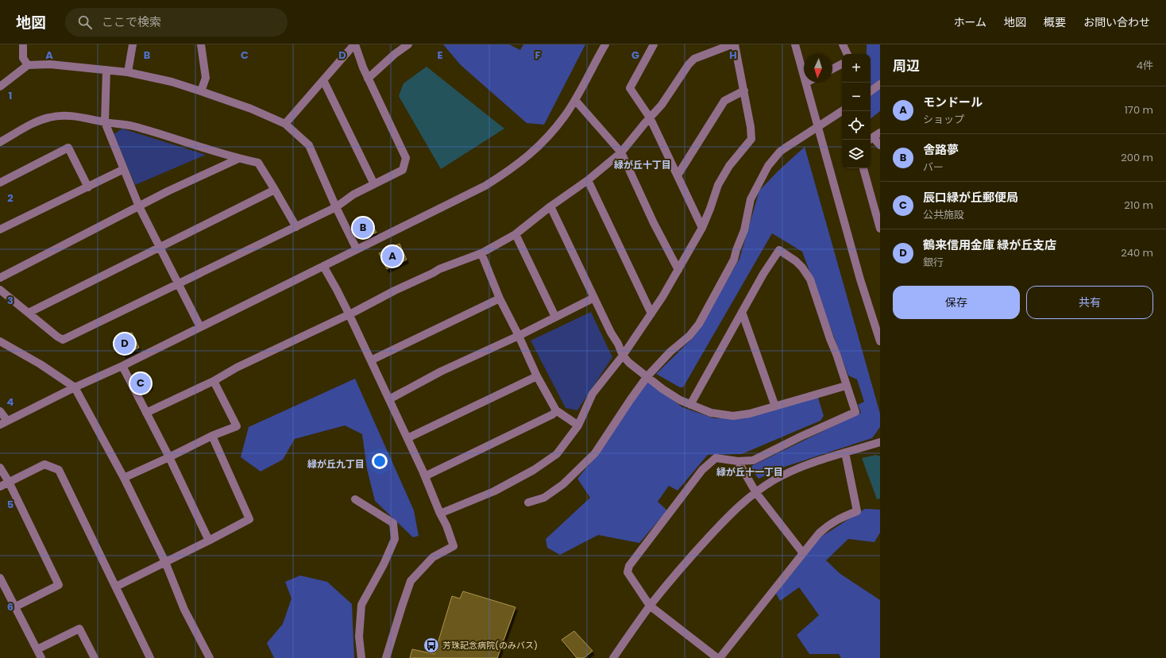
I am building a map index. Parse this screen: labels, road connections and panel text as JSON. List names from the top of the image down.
{
  "districts": ["緑が丘十丁目", "緑が丘九丁目", "緑が丘十一丁目"],
  "places": {
    "bus stop": ["芳珠記念病院(のみバス)"]
  },
  "north": "bottom",
  "page": {
    "header": "地図",
    "search": "ここで検索",
    "nav": [
      "ホーム",
      "地図",
      "概要",
      "お問い合わせ"
    ],
    "heading": ["周辺", "4件"],
    "map_buttons": ["+", "−"],
    "list": [
      {
        "mark": "A",
        "name": "モンドール",
        "note": "ショップ",
        "value": "170 m"
      },
      {
        "mark": "B",
        "name": "舎路夢",
        "note": "バー",
        "value": "200 m"
      },
      {
        "mark": "C",
        "name": "辰口緑が丘郵便局",
        "note": "公共施設",
        "value": "210 m"
      },
      {
        "mark": "D",
        "name": "鶴来信用金庫 緑が丘支店",
        "note": "銀行",
        "value": "240 m"
      }
    ],
    "pins": [
      "B",
      "A",
      "D",
      "C"
    ],
    "buttons": ["保存", "共有"]
  },
  "grid": {
    "columns": [
      "A",
      "B",
      "C",
      "D",
      "E",
      "F",
      "G",
      "H"
    ],
    "rows": [
      "1",
      "2",
      "3",
      "4",
      "5",
      "6"
    ]
  }
}
